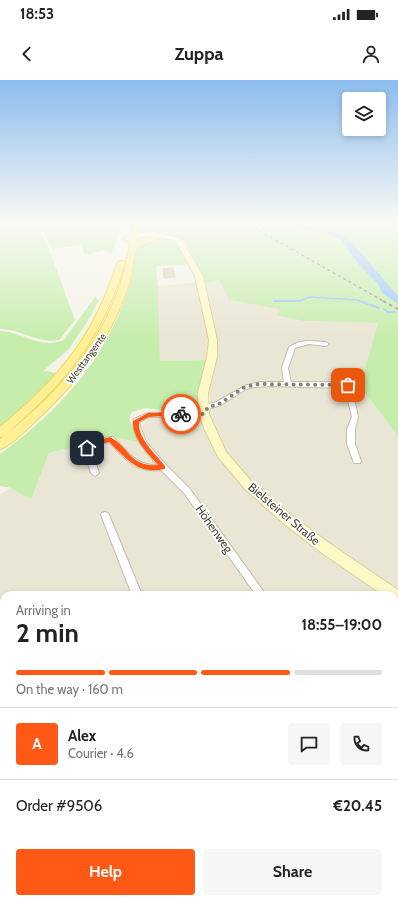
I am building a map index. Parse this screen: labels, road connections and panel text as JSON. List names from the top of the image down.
{
  "streets": {
    "main road": ["Westtangente", "Bielsteiner Straße"],
    "street": ["Höhenweg"]
  },
  "crossings": [
    ["Bielsteiner Straße", "Höhenweg"]
  ],
  "page": {
    "status": "18:53",
    "header": "Zuppa",
    "heading": ["2 min", "Arriving in", "18:55–19:00"],
    "panel": [
      "Alex",
      "Courier · 4.6",
      "Order #9506",
      "€20.45"
    ],
    "bar": "On the way · 160 m",
    "round": "A",
    "buttons": ["Help", "Share"]
  }
}
